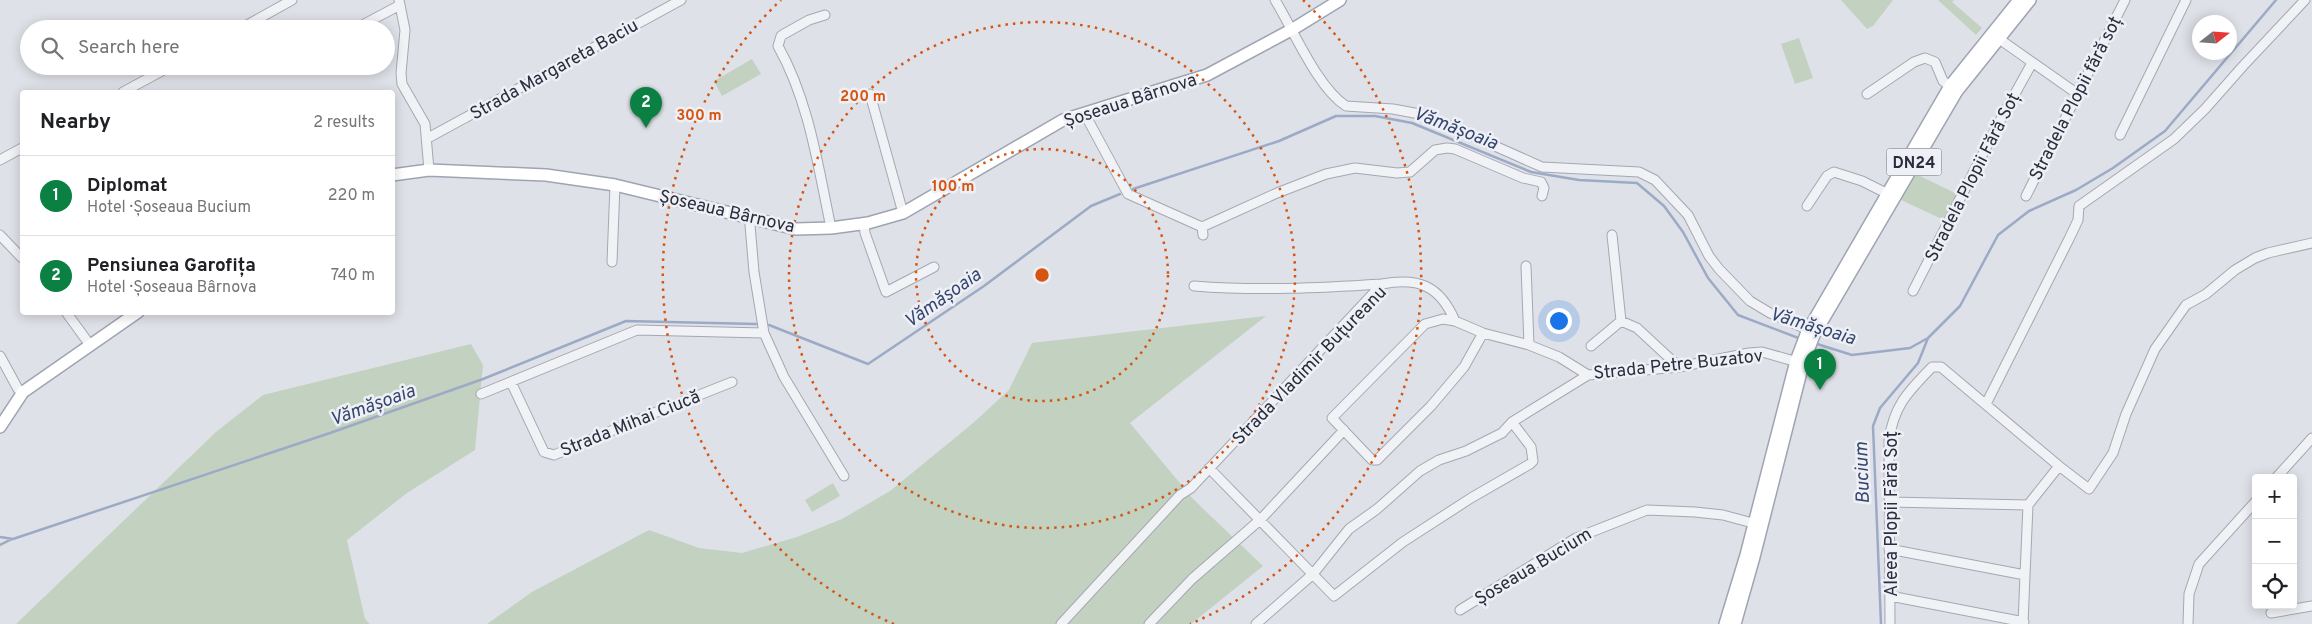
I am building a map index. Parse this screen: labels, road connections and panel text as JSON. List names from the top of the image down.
{
  "streets": {
    "main road": ["Șoseaua Bârnova", "DN24"],
    "street": [
      "Strada Margareta Baciu",
      "Stradela Plopii fără soț",
      "Stradela Plopii Fără Soț",
      "Strada Petre Buzatov",
      "Strada Vladimir Buțureanu",
      "Strada Mihai Ciucă",
      "Aleea Plopii Fără Soț",
      "Șoseaua Bucium"
    ]
  },
  "crossings": [
    ["Stradela Plopii fără soț", "Stradela Plopii Fără Soț"],
    ["DN24", "Stradela Plopii Fără Soț"],
    ["DN24", "Strada Petre Buzatov"],
    ["DN24", "Șoseaua Bucium"],
    ["Strada Petre Buzatov", "Strada Vladimir Buțureanu"]
  ],
  "water": ["Vămășoaia", "Bucium"],
  "north": "right",
  "page": {
    "search": "Search here",
    "pins": ["2", "1"],
    "heading": ["Nearby", "2 results"],
    "list": [
      {
        "mark": "1",
        "name": "Diplomat",
        "note": "Hotel · Șoseaua Bucium",
        "value": "220 m"
      },
      {
        "mark": "2",
        "name": "Pensiunea Garofița",
        "note": "Hotel · Șoseaua Bârnova",
        "value": "740 m"
      }
    ],
    "map_buttons": ["+", "−"]
  },
  "rings": ["200 m", "300 m", "100 m"]
}
